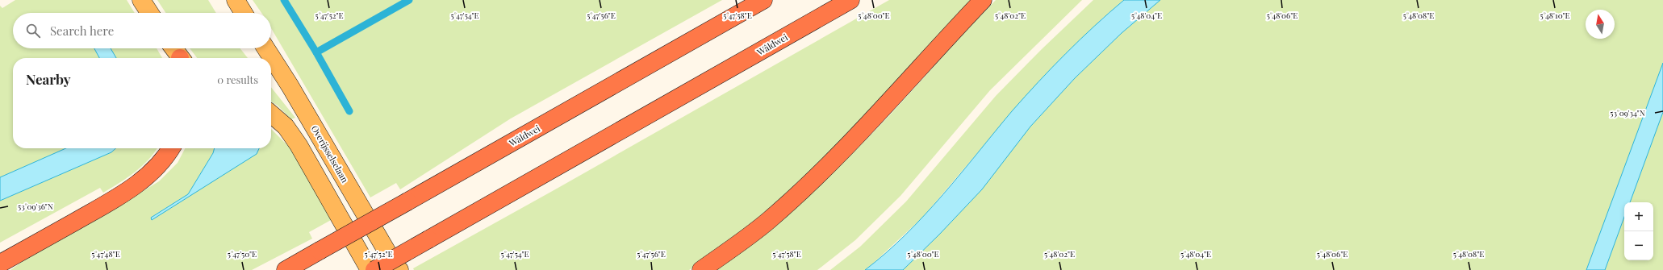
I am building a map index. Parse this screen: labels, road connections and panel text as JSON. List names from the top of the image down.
{
  "streets": {
    "highway": ["Wâldwei"],
    "main road": ["Overijsselselaan"]
  },
  "north": "top",
  "page": {
    "search": "Search here",
    "heading": ["Nearby", "0 results"],
    "map_buttons": ["+", "−"]
  },
  "coordinates": [
    "5°47'52\"E",
    "5°47'54\"E",
    "5°47'56\"E",
    "5°47'58\"E",
    "5°48'00\"E",
    "5°48'02\"E",
    "5°48'04\"E",
    "5°48'08\"E",
    "5°48'10\"E",
    "5°48'06\"E",
    "53°09'34\"N",
    "53°09'36\"N",
    "5°47'48\"E",
    "5°47'50\"E"
  ]
}
